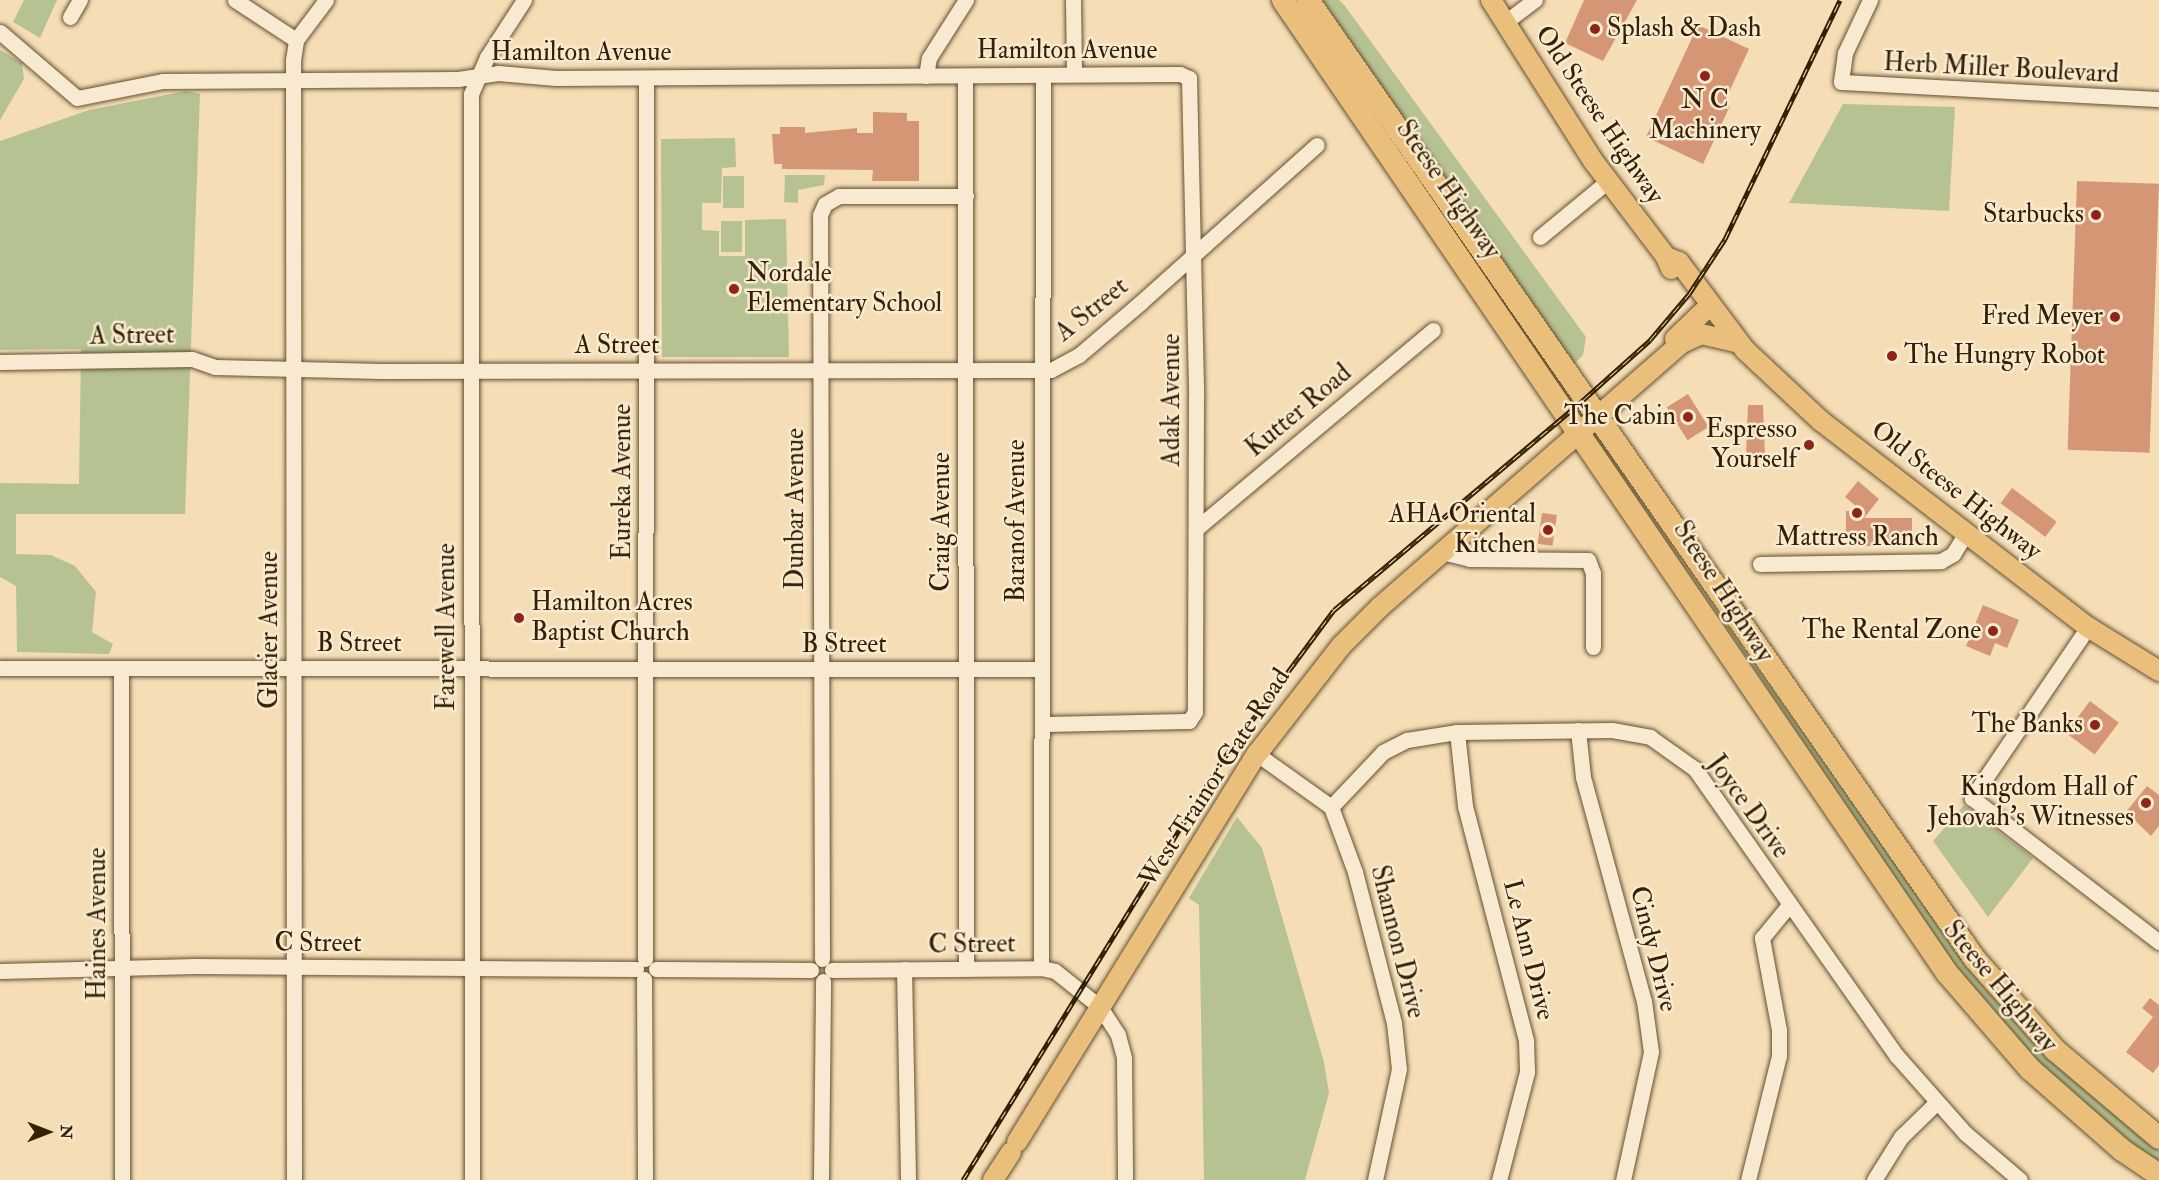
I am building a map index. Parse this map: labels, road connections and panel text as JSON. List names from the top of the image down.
{
  "streets": {
    "highway": ["Steese Highway"],
    "main road": ["Old Steese Highway", "West Trainor Gate Road"],
    "street": [
      "Hamilton Avenue",
      "Herb Miller Boulevard",
      "A Street",
      "Adak Avenue",
      "Kutter Road",
      "Eureka Avenue",
      "Dunbar Avenue",
      "Baranof Avenue",
      "Craig Avenue",
      "Farewell Avenue",
      "Glacier Avenue",
      "B Street",
      "Joyce Drive",
      "Haines Avenue",
      "Shannon Drive",
      "C Street",
      "Cindy Drive",
      "Le Ann Drive"
    ]
  },
  "crossings": [
    ["Hamilton Avenue", "Adak Avenue"],
    ["Hamilton Avenue", "Eureka Avenue"],
    ["Hamilton Avenue", "Baranof Avenue"],
    ["Hamilton Avenue", "Craig Avenue"],
    ["Hamilton Avenue", "Farewell Avenue"],
    ["Hamilton Avenue", "Glacier Avenue"],
    ["Old Steese Highway", "West Trainor Gate Road"],
    ["Steese Highway", "West Trainor Gate Road"],
    ["A Street", "Adak Avenue"],
    ["A Street", "Eureka Avenue"],
    ["A Street", "Dunbar Avenue"],
    ["A Street", "Baranof Avenue"],
    ["A Street", "Craig Avenue"],
    ["A Street", "Farewell Avenue"],
    ["A Street", "Glacier Avenue"],
    ["Adak Avenue", "Kutter Road"],
    ["Adak Avenue", "Baranof Avenue"],
    ["Eureka Avenue", "B Street"],
    ["Eureka Avenue", "C Street"],
    ["Dunbar Avenue", "Craig Avenue"],
    ["Dunbar Avenue", "B Street"],
    ["Dunbar Avenue", "C Street"],
    ["Baranof Avenue", "B Street"],
    ["Baranof Avenue", "C Street"],
    ["Craig Avenue", "B Street"],
    ["Craig Avenue", "C Street"],
    ["Farewell Avenue", "B Street"],
    ["Farewell Avenue", "C Street"],
    ["Glacier Avenue", "B Street"],
    ["Glacier Avenue", "C Street"],
    ["B Street", "Haines Avenue"],
    ["West Trainor Gate Road", "C Street"],
    ["Joyce Drive", "Shannon Drive"],
    ["Joyce Drive", "Cindy Drive"],
    ["Joyce Drive", "Le Ann Drive"],
    ["Haines Avenue", "C Street"]
  ],
  "places": [
    "Splash & Dash",
    "N C Machinery",
    "Starbucks",
    "Nordale Elementary School",
    "Fred Meyer",
    "The Hungry Robot",
    "The Cabin",
    "Espresso Yourself",
    "Mattress Ranch",
    "AHA Oriental Kitchen",
    "Hamilton Acres Baptist Church",
    "The Rental Zone",
    "The Banks",
    "Kingdom Hall of Jehovah's Witnesses"
  ],
  "north": "right"
}
